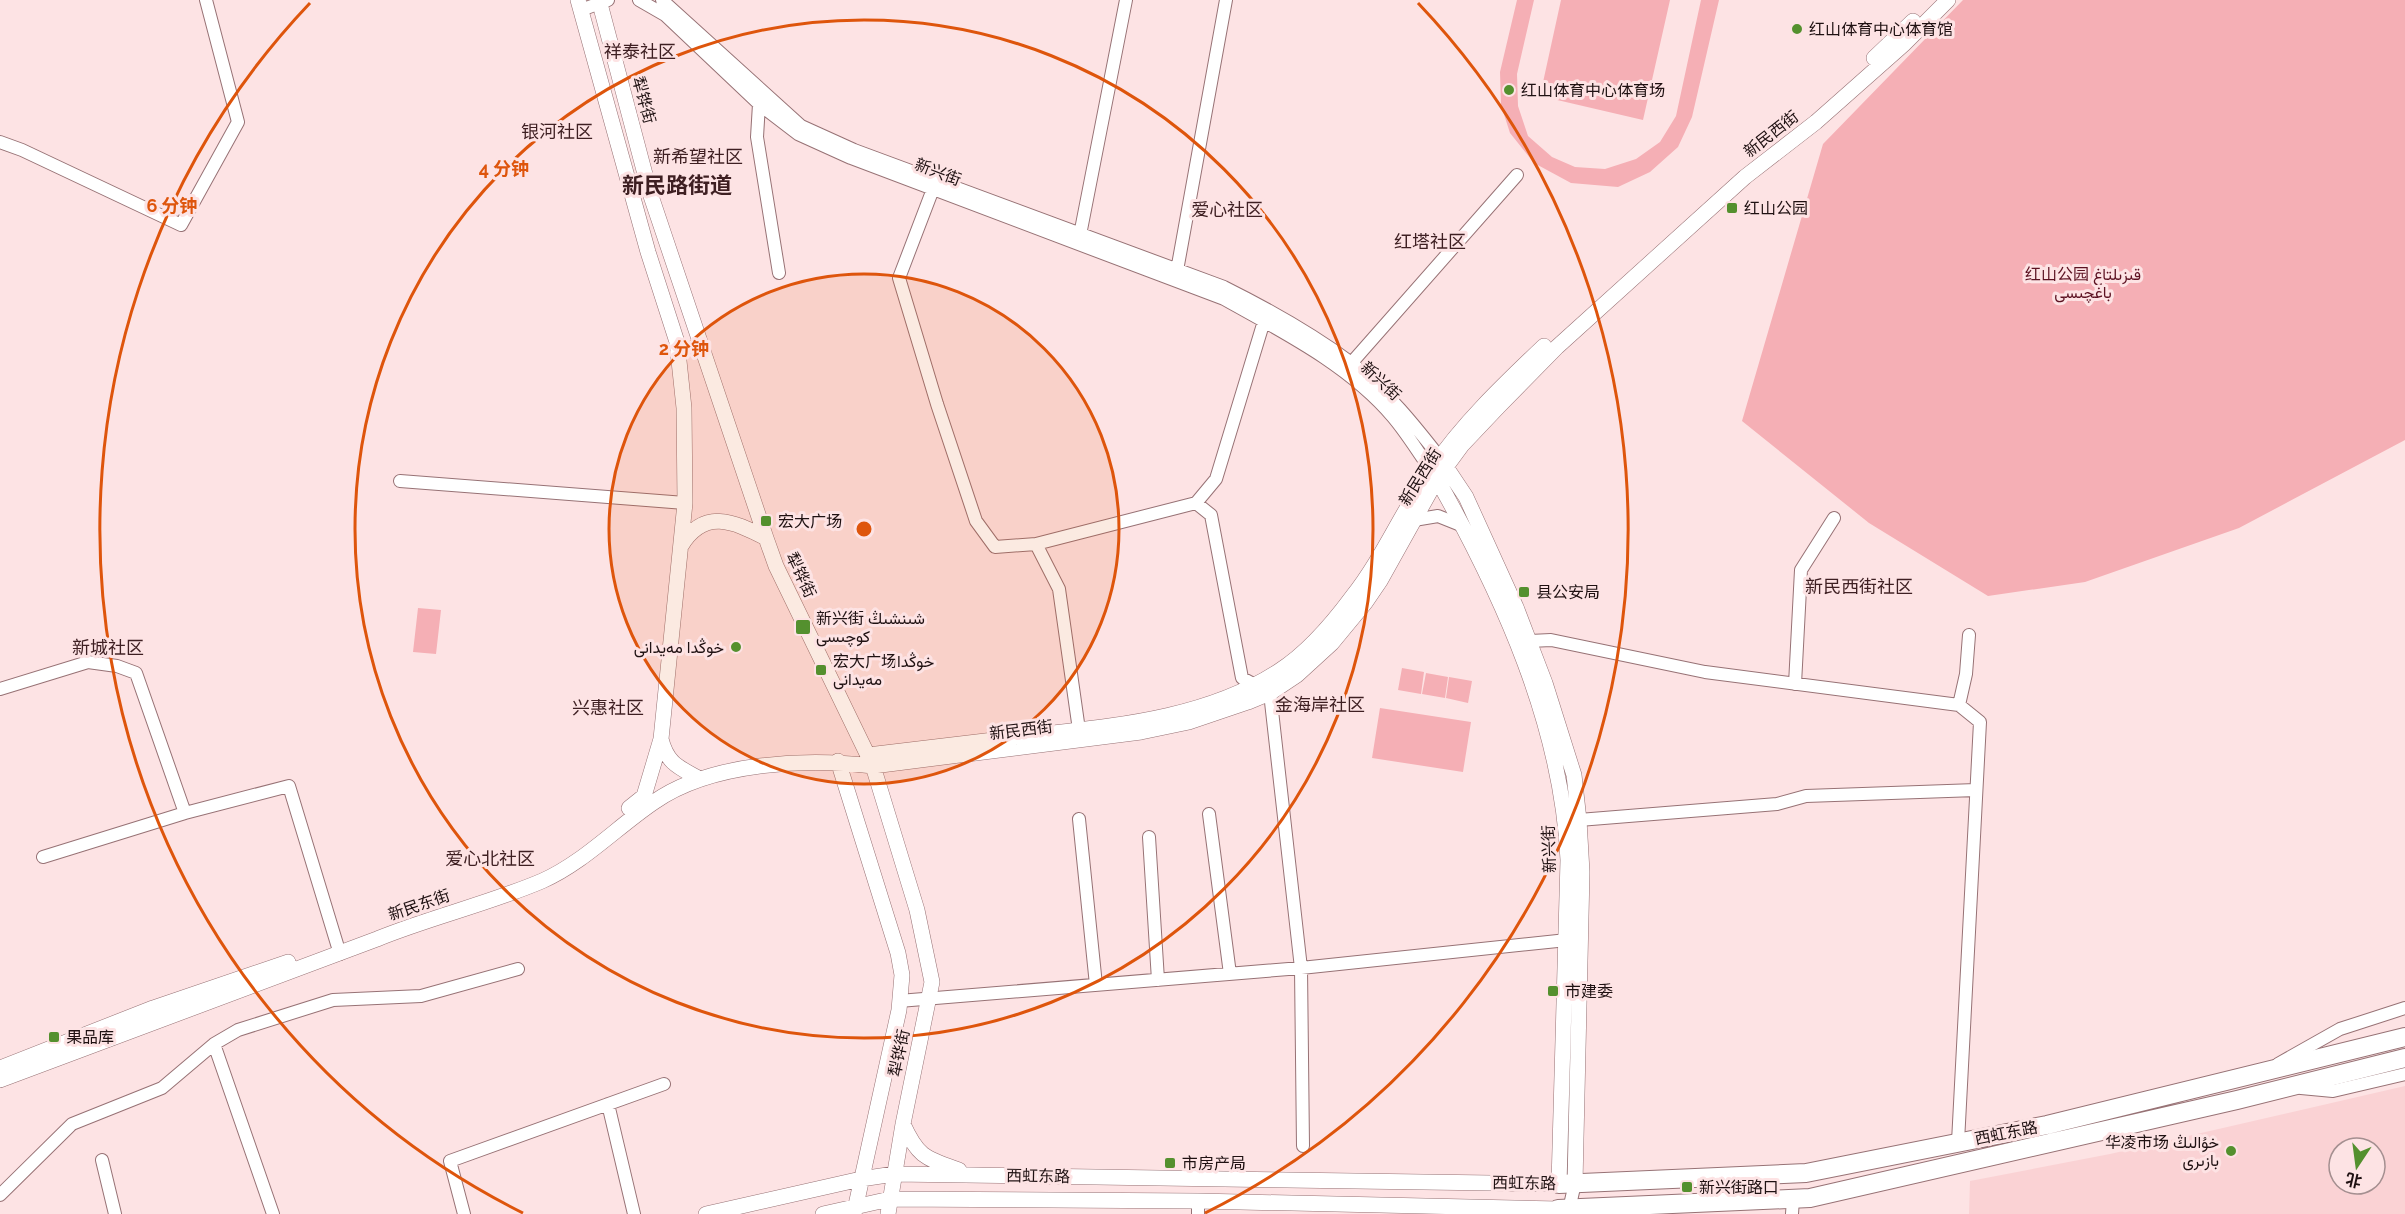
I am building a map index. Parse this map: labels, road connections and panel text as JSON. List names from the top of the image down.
{
  "streets": {
    "highway": ["西虹东路"],
    "main road": [
      "犁铧街",
      "新民西街",
      "新兴街",
      "新民东街"
    ]
  },
  "crossings": [
    ["犁铧街", "新民西街"],
    ["犁铧街", "新民东街"],
    ["犁铧街", "西虹东路"],
    ["新民西街", "新兴街"],
    ["新民西街", "新民东街"],
    ["新兴街", "西虹东路"]
  ],
  "districts": [
    "祥泰社区",
    "银河社区",
    "新希望社区",
    "新民路街道",
    "爱心社区",
    "红塔社区",
    "新民西街社区",
    "新城社区",
    "金海岸社区",
    "兴惠社区",
    "爱心北社区"
  ],
  "parks": ["红山公园 قىزىلتاغ باغچىسى"],
  "places": {
    "other": [
      "红山体育中心体育馆",
      "红山体育中心体育场",
      "خوڭدا مەيدانى",
      "华凌市场 خۇالىڭ بازىرى"
    ],
    "transit": [
      "红山公园",
      "宏大广场",
      "县公安局",
      "新兴街 شىنشىڭ كوچىسى",
      "宏大广场خوڭدا مەيدانى",
      "市建委",
      "果品库",
      "市房产局",
      "新兴街路口"
    ]
  },
  "north": "bottom",
  "rings": ["4 分钟", "6 分钟", "2 分钟"]
}
